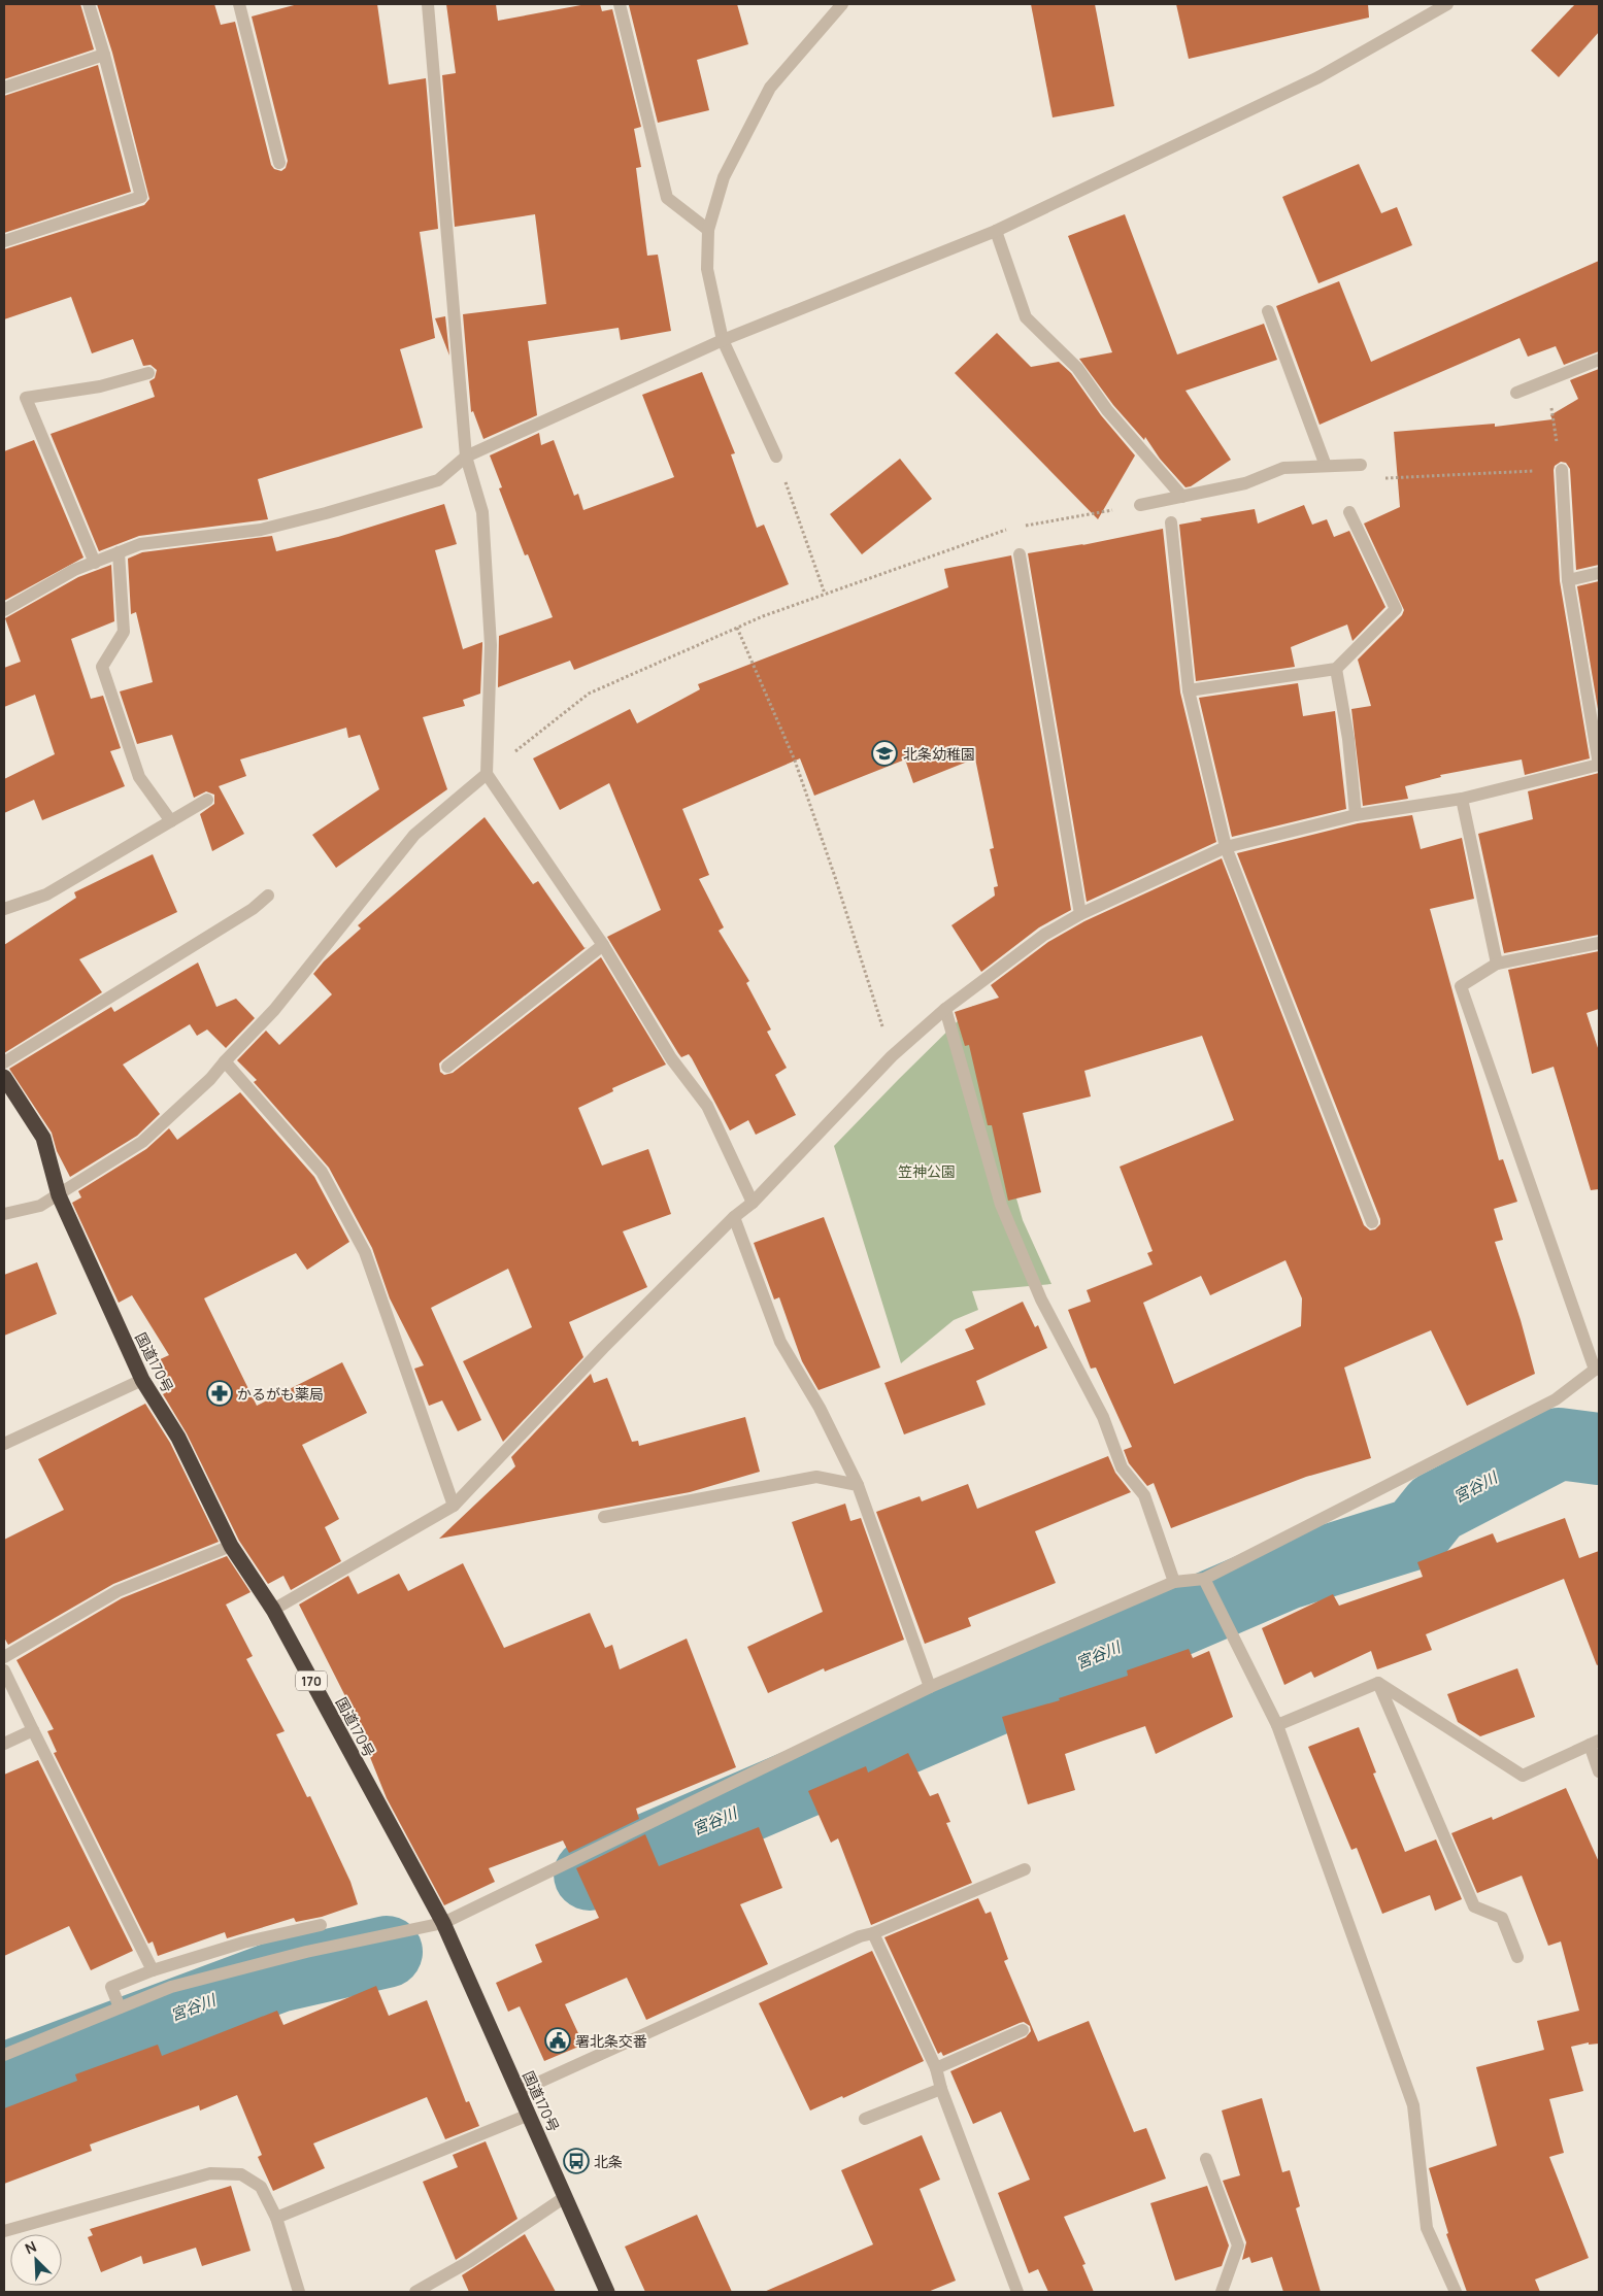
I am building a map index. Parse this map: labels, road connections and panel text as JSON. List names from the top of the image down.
{
  "streets": {
    "highway": ["国道170号", "170"]
  },
  "water": ["宮谷川"],
  "parks": ["笠神公園"],
  "places": {
    "school or university": ["北条幼稚園"],
    "pharmacy": ["かるがも薬局"],
    "public building": ["署北条交番"],
    "bus stop": ["北条"]
  },
  "north": "top left"
}
